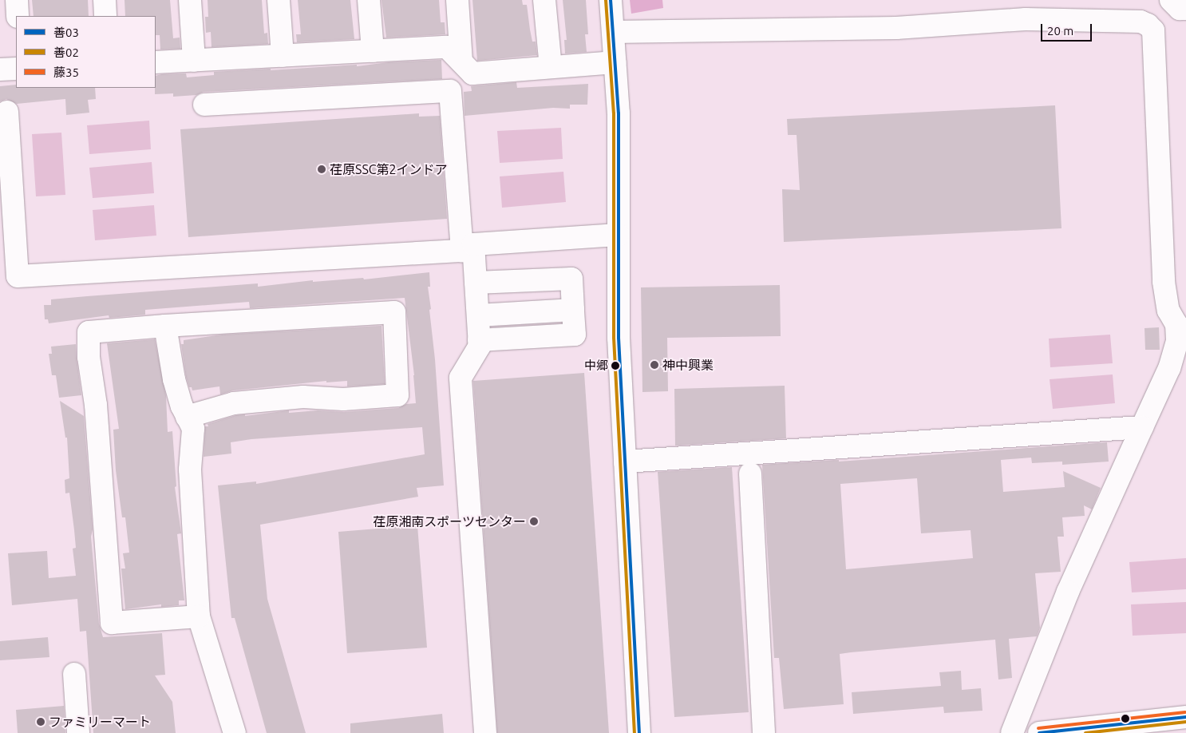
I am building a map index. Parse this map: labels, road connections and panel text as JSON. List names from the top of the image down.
{
  "places": [
    "荏原SSC第2インドア",
    "神中興業",
    "中郷",
    "荏原湘南スポーツセンター",
    "ファミリーマート"
  ],
  "lines": ["transit line 善03", "transit line 善02", "transit line 藤35"],
  "legend": ["善03", "善02", "藤35"],
  "scale_bar": "20 m"
}
